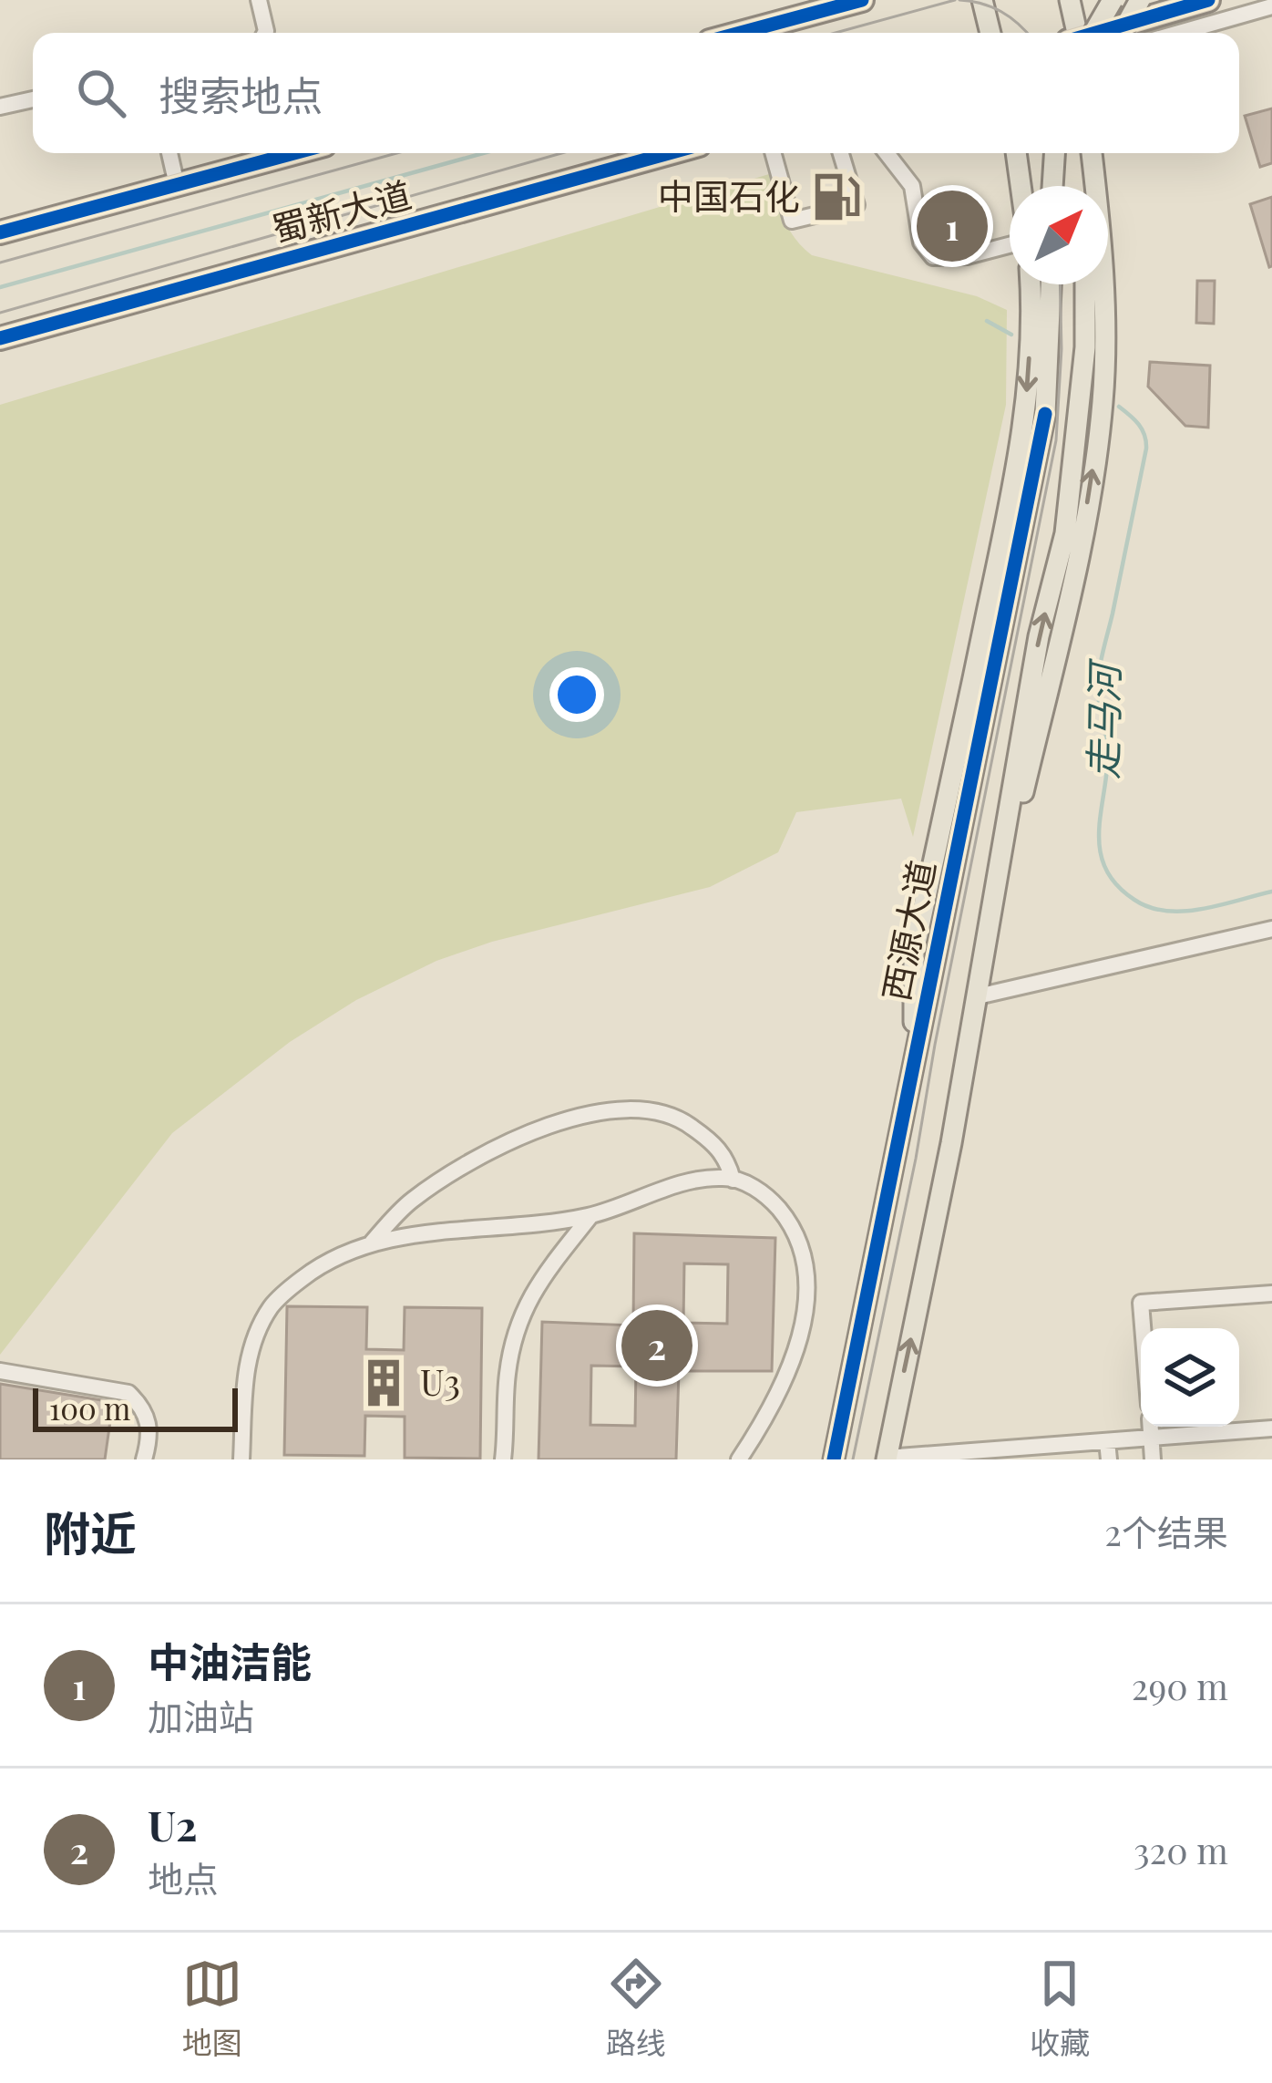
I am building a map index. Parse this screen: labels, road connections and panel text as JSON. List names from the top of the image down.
{
  "streets": {
    "highway": ["蜀新大道"],
    "main road": ["西源大道"]
  },
  "water": ["走马河"],
  "places": {
    "fuel station": ["中国石化"],
    "building": ["U3"]
  },
  "scale_bar": "100 m",
  "north": "top right",
  "page": {
    "search": "搜索地点",
    "pins": ["1", "2"],
    "scale": "100 m",
    "heading": ["附近", "2个结果"],
    "list": [
      {
        "mark": "1",
        "name": "中油洁能",
        "note": "加油站",
        "value": "290 m"
      },
      {
        "mark": "2",
        "name": "U2",
        "note": "地点",
        "value": "320 m"
      }
    ],
    "nav": ["地图", "路线", "收藏"]
  }
}
